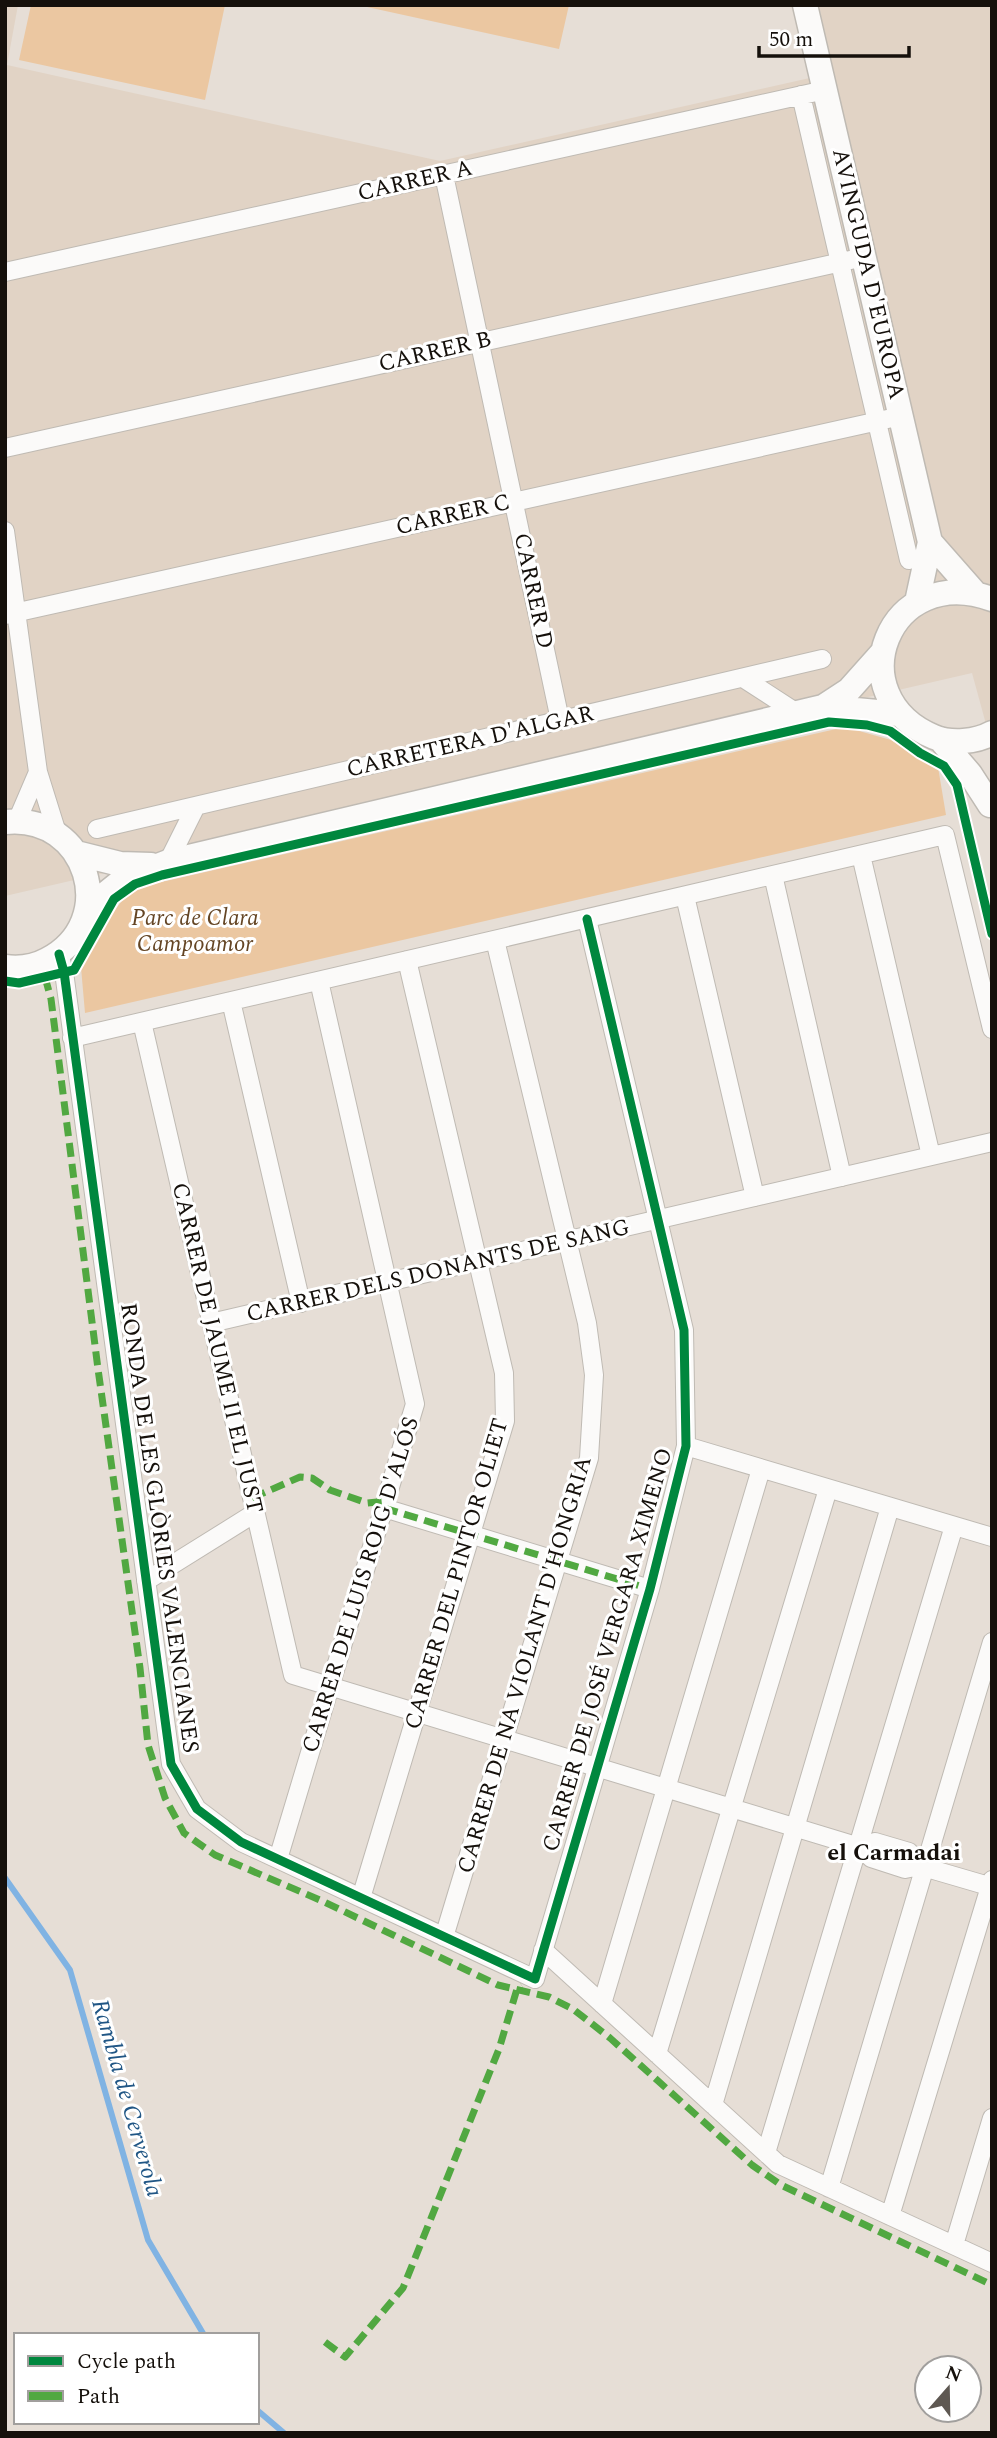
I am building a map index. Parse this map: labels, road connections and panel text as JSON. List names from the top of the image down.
{
  "streets": {
    "main road": ["AVINGUDA D'EUROPA", "CARRETERA D'ALGAR"],
    "street": [
      "CARRER A",
      "CARRER B",
      "CARRER C",
      "CARRER D",
      "CARRER DELS DONANTS DE SANG",
      "CARRER DE JAUME II EL JUST",
      "RONDA DE LES GLÒRIES VALENCIANES",
      "CARRER DEL PINTOR OLIET",
      "CARRER DE LUIS ROIG D'ALÓS",
      "CARRER DE JOSÉ VERGARA XIMENO",
      "CARRER DE NA VIOLANT D'HONGRIA"
    ]
  },
  "crossings": [
    ["CARRER A", "AVINGUDA D'EUROPA"],
    ["CARRER A", "CARRER D"],
    ["AVINGUDA D'EUROPA", "CARRER B"],
    ["AVINGUDA D'EUROPA", "CARRER C"],
    ["CARRER B", "CARRER D"],
    ["CARRER C", "CARRER D"],
    ["CARRER D", "CARRETERA D'ALGAR"],
    ["CARRER DELS DONANTS DE SANG", "CARRER DE JAUME II EL JUST"],
    ["CARRER DELS DONANTS DE SANG", "CARRER DEL PINTOR OLIET"],
    ["CARRER DELS DONANTS DE SANG", "CARRER DE LUIS ROIG D'ALÓS"],
    ["CARRER DELS DONANTS DE SANG", "CARRER DE JOSÉ VERGARA XIMENO"],
    ["CARRER DELS DONANTS DE SANG", "CARRER DE NA VIOLANT D'HONGRIA"],
    ["CARRER DE JAUME II EL JUST", "CARRER DE LUIS ROIG D'ALÓS"],
    ["RONDA DE LES GLÒRIES VALENCIANES", "CARRER DEL PINTOR OLIET"],
    ["RONDA DE LES GLÒRIES VALENCIANES", "CARRER DE LUIS ROIG D'ALÓS"],
    ["RONDA DE LES GLÒRIES VALENCIANES", "CARRER DE JOSÉ VERGARA XIMENO"],
    ["RONDA DE LES GLÒRIES VALENCIANES", "CARRER DE NA VIOLANT D'HONGRIA"]
  ],
  "districts": ["el Carmadai"],
  "water": ["Rambla de Cerverola"],
  "parks": ["Parc de Clara Campoamor"],
  "legend": ["Cycle path", "Path"],
  "scale_bar": "50 m",
  "north": "top"
}
